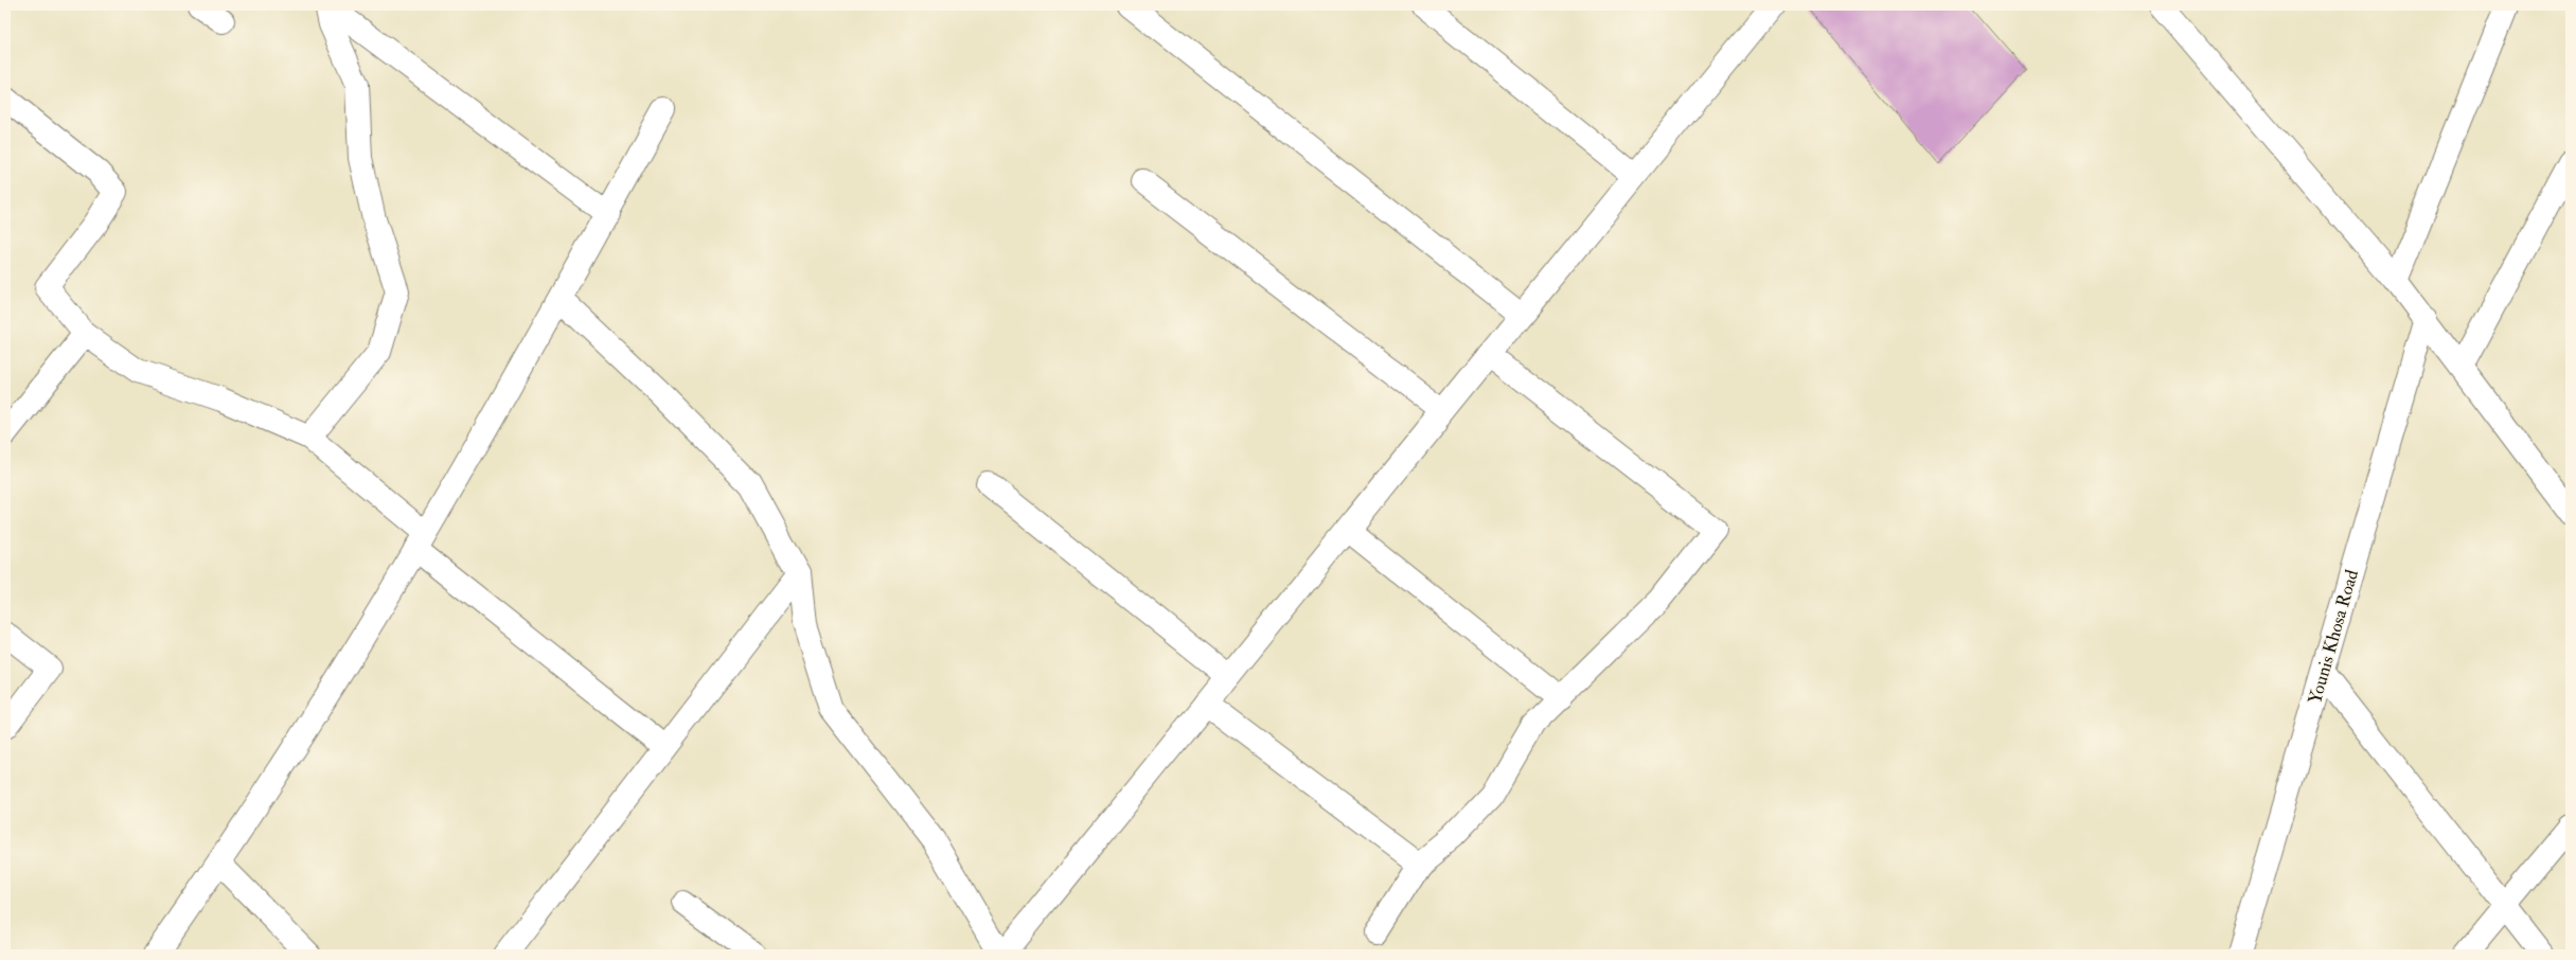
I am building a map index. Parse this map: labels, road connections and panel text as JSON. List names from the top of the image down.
{
  "streets": {
    "street": ["Younis Khosa Road"]
  }
}
